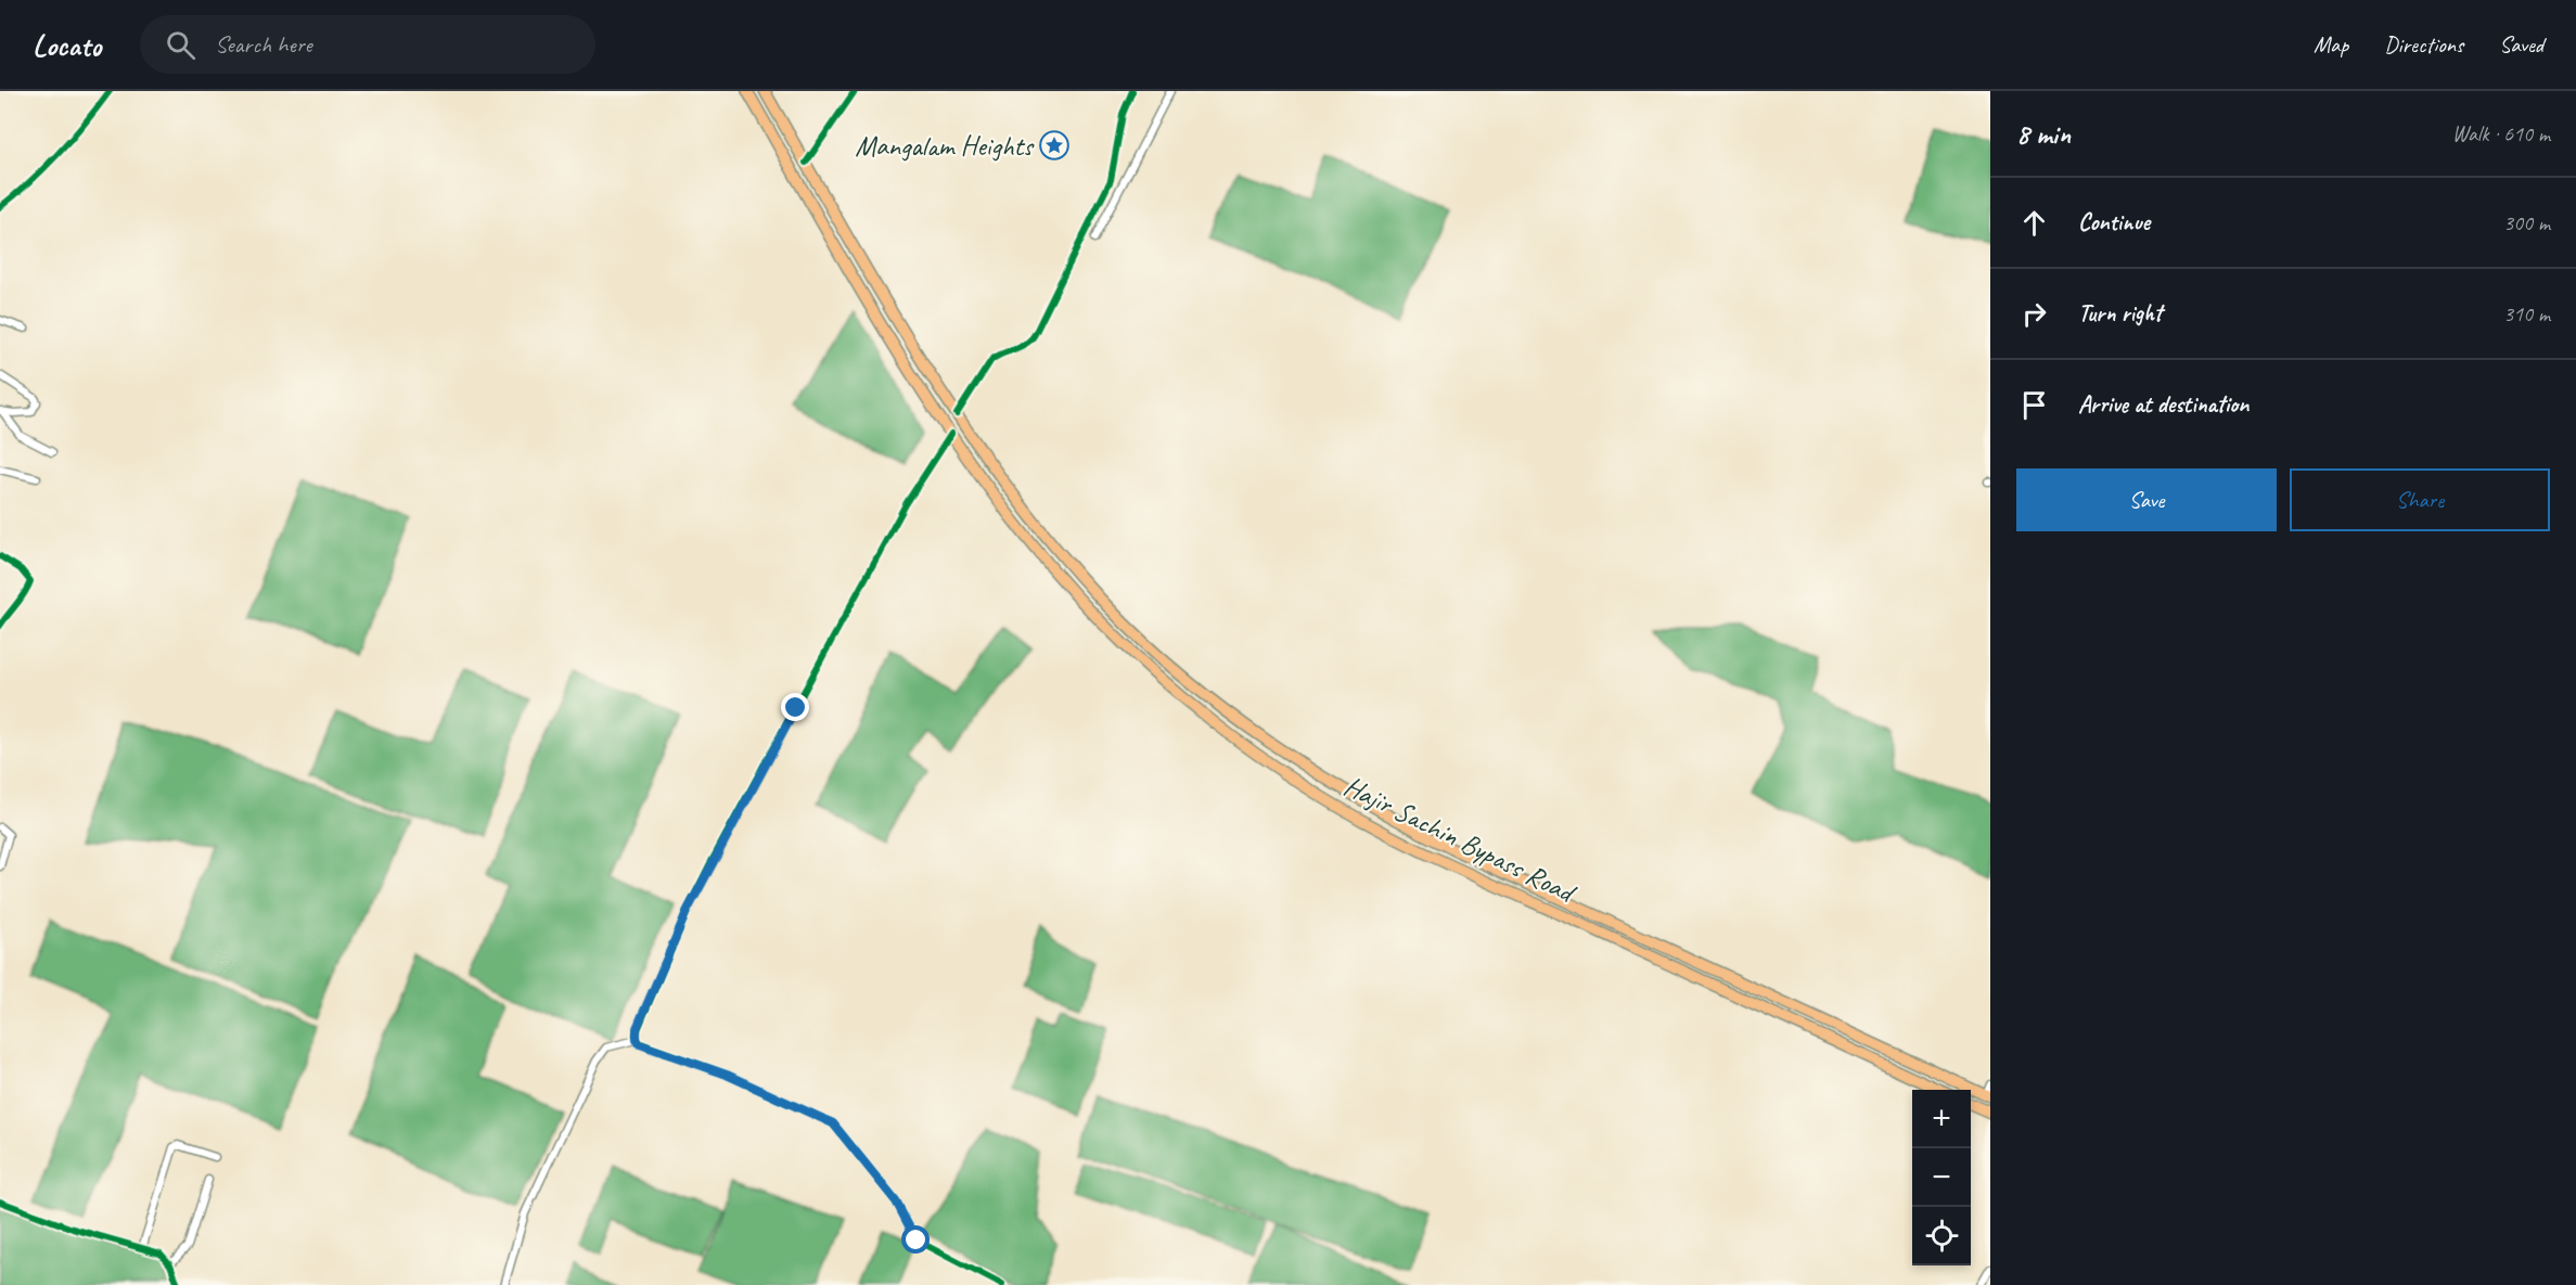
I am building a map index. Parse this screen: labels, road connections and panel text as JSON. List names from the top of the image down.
{
  "streets": {
    "highway": ["Hajir Sachin Bypass Road"]
  },
  "places": {
    "place": ["Mangalam Heights"]
  },
  "page": {
    "header": "Locato",
    "search": "Search here",
    "nav": ["Map", "Directions", "Saved"],
    "heading": ["8 min", "Walk · 610 m"],
    "list": [
      ["Continue", "300 m"],
      ["Turn right", "310 m"],
      "Arrive at destination"
    ],
    "buttons": ["Save", "Share"],
    "map_buttons": ["+", "−"]
  }
}
